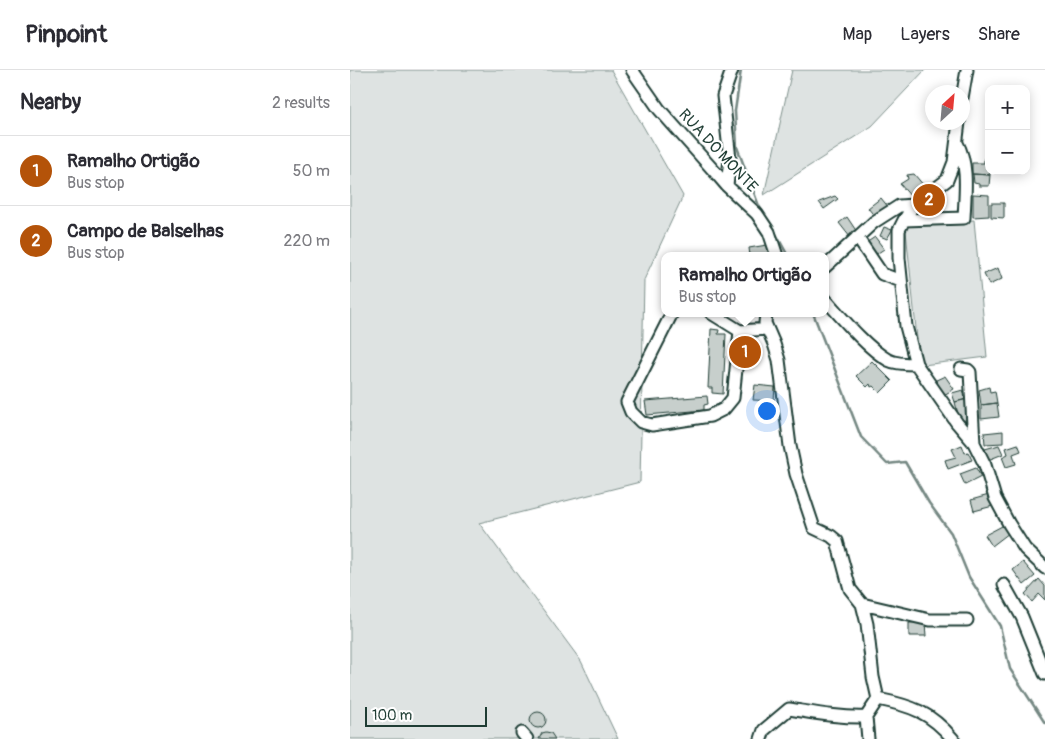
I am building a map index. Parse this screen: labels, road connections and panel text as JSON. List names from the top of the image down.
{
  "streets": {
    "street": ["RUA DO MONTE"]
  },
  "scale_bar": "100 m",
  "north": "top right",
  "page": {
    "header": "Pinpoint",
    "nav": ["Map", "Layers", "Share"],
    "heading": ["Nearby", "2 results"],
    "map_buttons": ["+", "−"],
    "list": [
      {
        "mark": "1",
        "name": "Ramalho Ortigão",
        "note": "Bus stop",
        "value": "50 m"
      },
      {
        "mark": "2",
        "name": "Campo de Balselhas",
        "note": "Bus stop",
        "value": "220 m"
      }
    ],
    "pins": ["2", "1"],
    "popup": ["Ramalho Ortigão", "Bus stop"],
    "scale": "100 m"
  }
}
